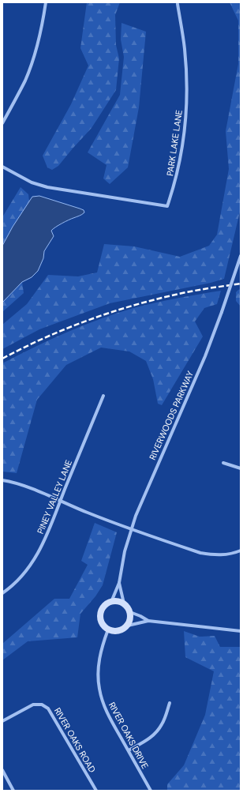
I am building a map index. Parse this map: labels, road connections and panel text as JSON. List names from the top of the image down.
{
  "streets": {
    "street": [
      "PARK LAKE LANE",
      "RIVERWOODS PARKWAY",
      "PINEY VALLEY LANE",
      "RIVER OAKS DRIVE",
      "RIVER OAKS ROAD"
    ]
  },
  "crossings": [
    ["RIVERWOODS PARKWAY", "RIVER OAKS DRIVE"]
  ]
}
